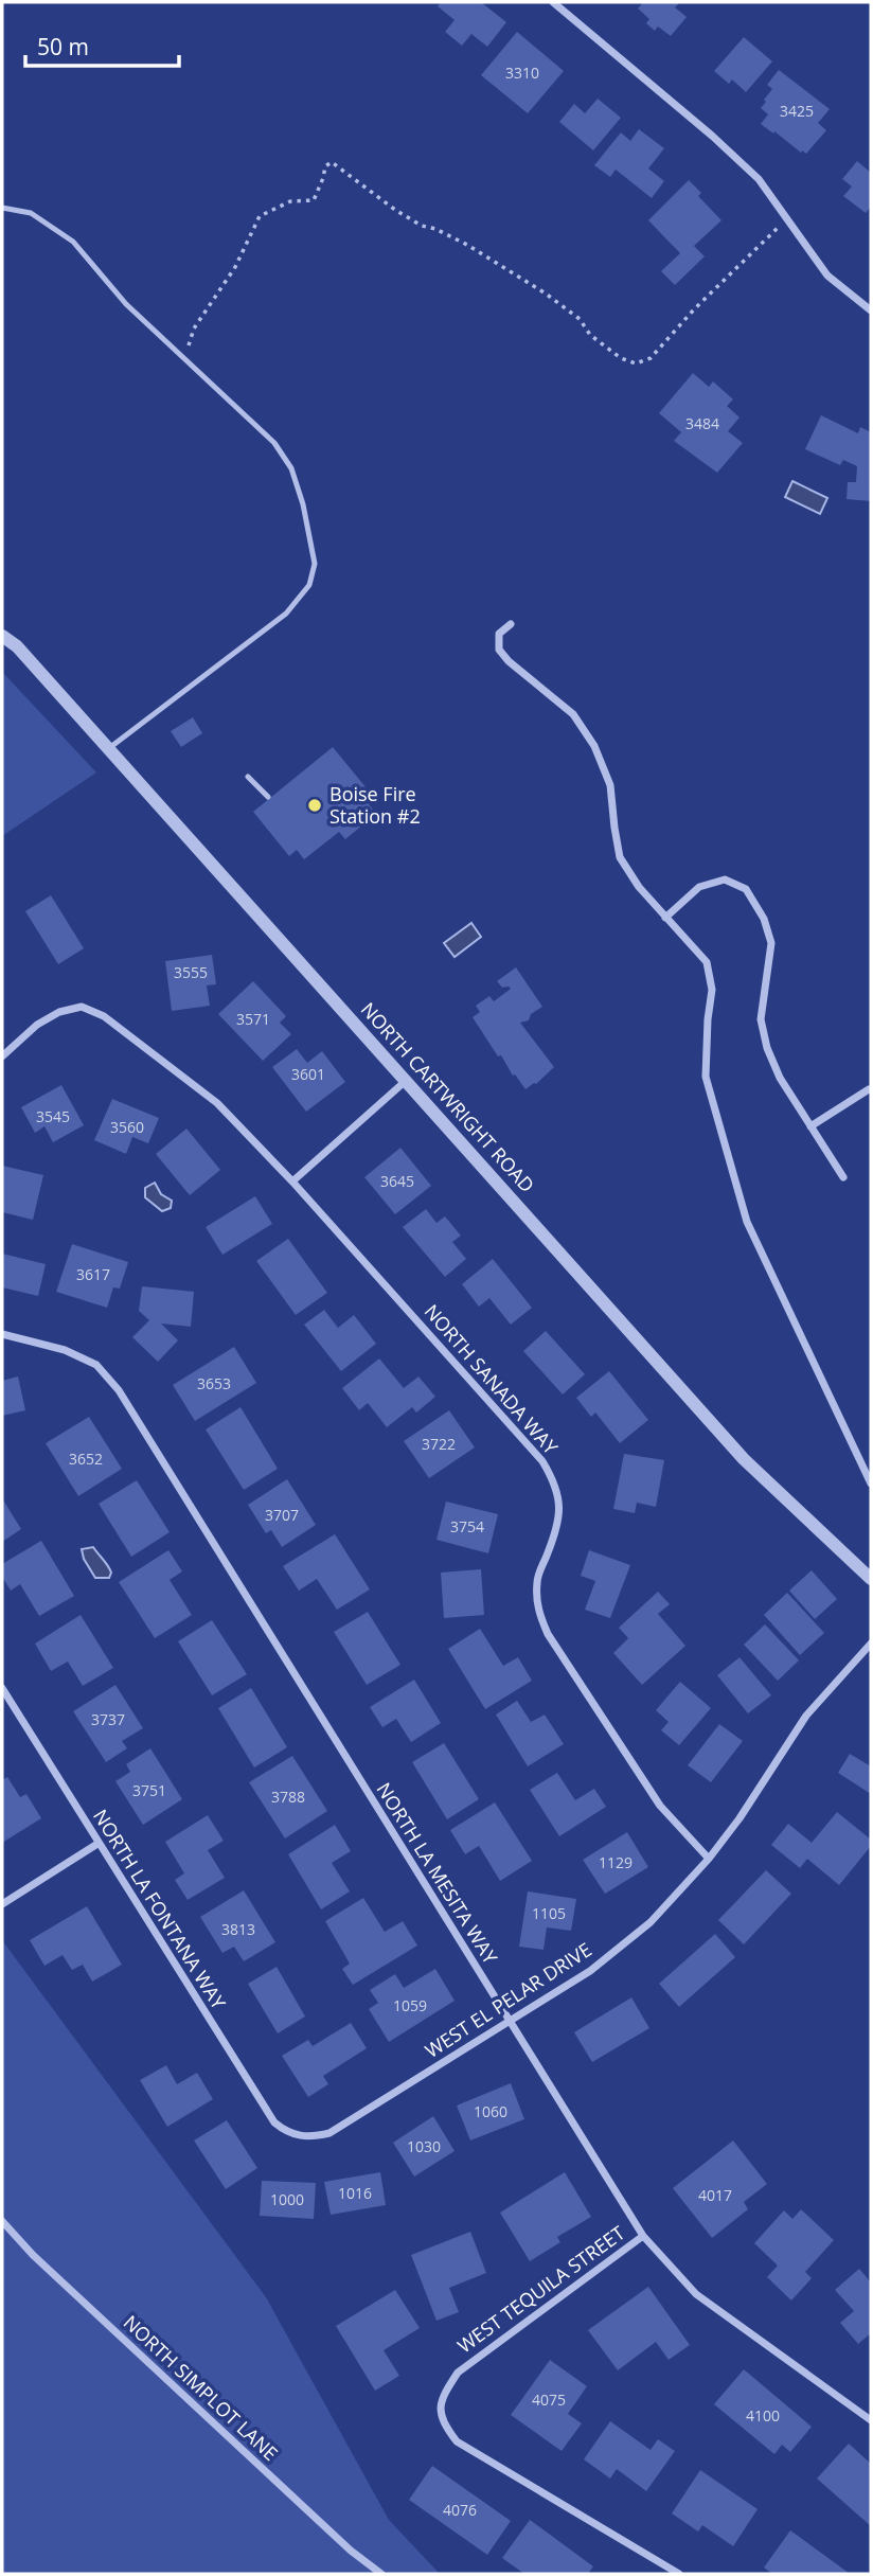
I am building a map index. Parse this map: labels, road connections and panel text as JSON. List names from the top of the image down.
{
  "streets": {
    "street": [
      "NORTH CARTWRIGHT ROAD",
      "NORTH SANADA WAY",
      "NORTH LA MESITA WAY",
      "NORTH LA FONTANA WAY",
      "WEST EL PELAR DRIVE",
      "WEST TEQUILA STREET",
      "NORTH SIMPLOT LANE"
    ]
  },
  "crossings": [
    ["NORTH SANADA WAY", "WEST EL PELAR DRIVE"],
    ["NORTH LA MESITA WAY", "WEST EL PELAR DRIVE"],
    ["NORTH LA MESITA WAY", "WEST TEQUILA STREET"],
    ["NORTH LA FONTANA WAY", "WEST EL PELAR DRIVE"]
  ],
  "places": ["Boise Fire Station #2"],
  "house_numbers": [
    "3310",
    "3425",
    "3484",
    "3555",
    "3571",
    "3601",
    "3545",
    "3560",
    "3645",
    "3617",
    "3653",
    "3722",
    "3652",
    "3707",
    "3754",
    "3737",
    "3751",
    "3788",
    "1129",
    "1105",
    "3813",
    "1059",
    "1060",
    "1030",
    "1016",
    "4017",
    "1000",
    "4075",
    "4100",
    "4076"
  ],
  "scale_bar": "50 m"
}
